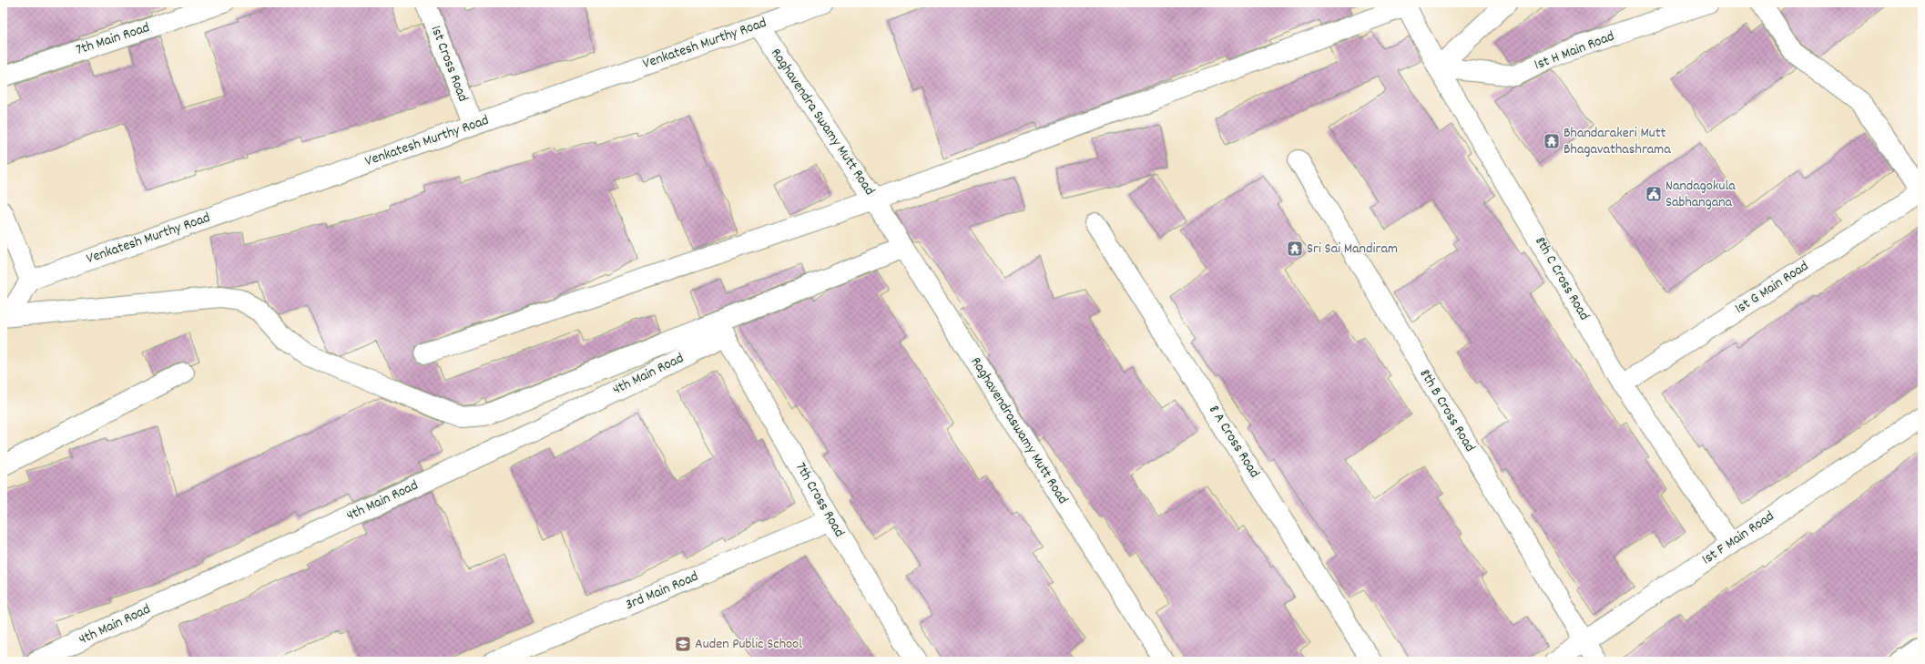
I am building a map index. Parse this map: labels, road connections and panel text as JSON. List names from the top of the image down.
{
  "streets": {
    "street": [
      "7th Main Road",
      "Venkatesh Murthy Road",
      "1st H Main Road",
      "1st Cross Road",
      "Raghavendra Swamy Mutt Road",
      "8th C Cross Road",
      "1st G Main Road",
      "4th Main Road",
      "8th B Cross Road",
      "Raghavendraswamy Mutt Road",
      "8 A Cross Road",
      "7th Cross Road",
      "1st F Main Road",
      "3rd Main Road"
    ]
  },
  "crossings": [
    ["Venkatesh Murthy Road", "1st Cross Road"],
    ["Venkatesh Murthy Road", "Raghavendra Swamy Mutt Road"],
    ["1st H Main Road", "8th C Cross Road"],
    ["Raghavendra Swamy Mutt Road", "Raghavendraswamy Mutt Road"],
    ["8th C Cross Road", "1st G Main Road"],
    ["8th C Cross Road", "1st F Main Road"],
    ["4th Main Road", "7th Cross Road"],
    ["8th B Cross Road", "1st F Main Road"],
    ["7th Cross Road", "3rd Main Road"]
  ],
  "places": {
    "temple": ["Bhandarakeri Mutt Bhagavathashrama", "Sri Sai Mandiram"],
    "public building": ["Nandagokula Sabhangana"],
    "school or university": ["Auden Public School"]
  }
}
